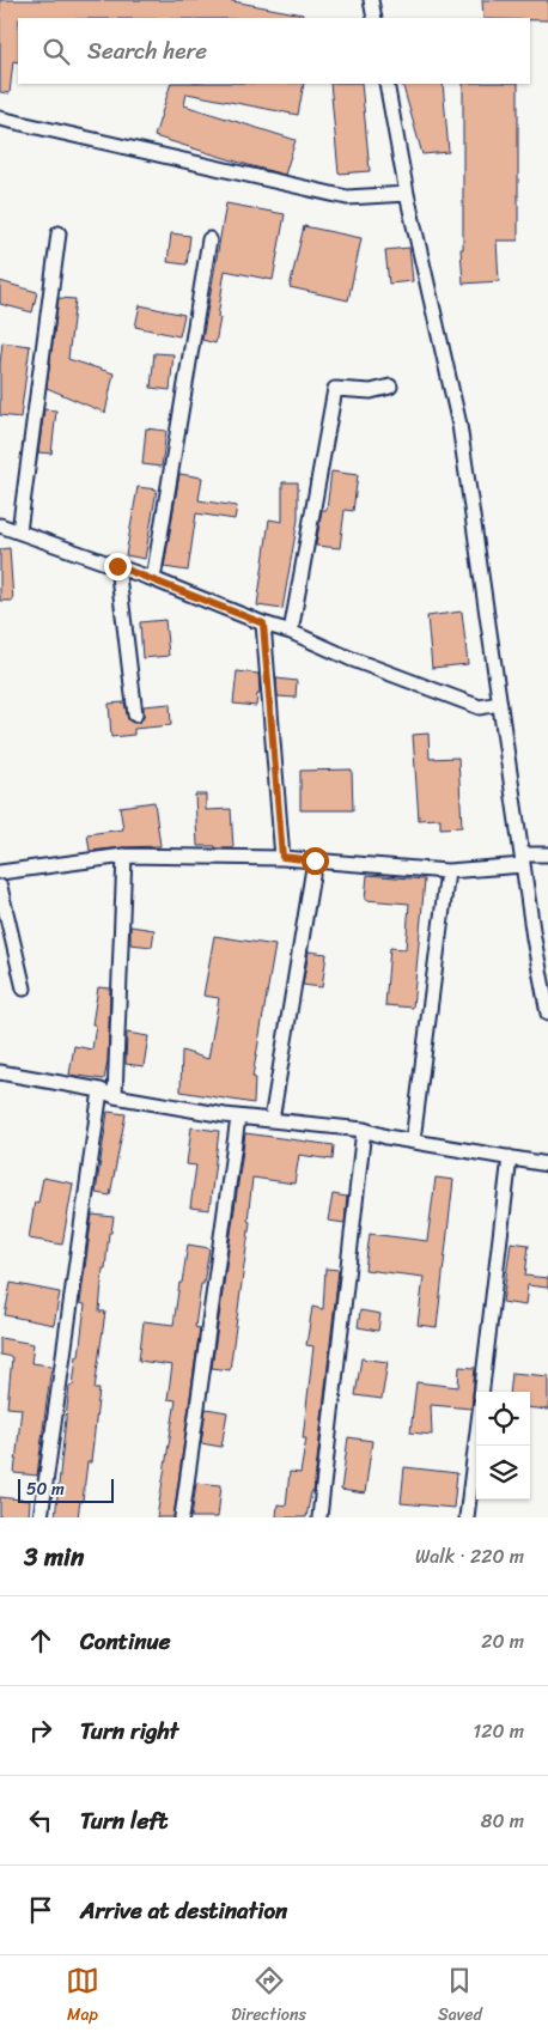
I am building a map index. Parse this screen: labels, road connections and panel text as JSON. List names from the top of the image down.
{
  "scale_bar": "50 m",
  "page": {
    "search": "Search here",
    "scale": "50 m",
    "heading": ["3 min", "Walk · 220 m"],
    "list": [
      ["Continue", "20 m"],
      ["Turn right", "120 m"],
      ["Turn left", "80 m"],
      "Arrive at destination"
    ],
    "nav": ["Map", "Directions", "Saved"]
  }
}
